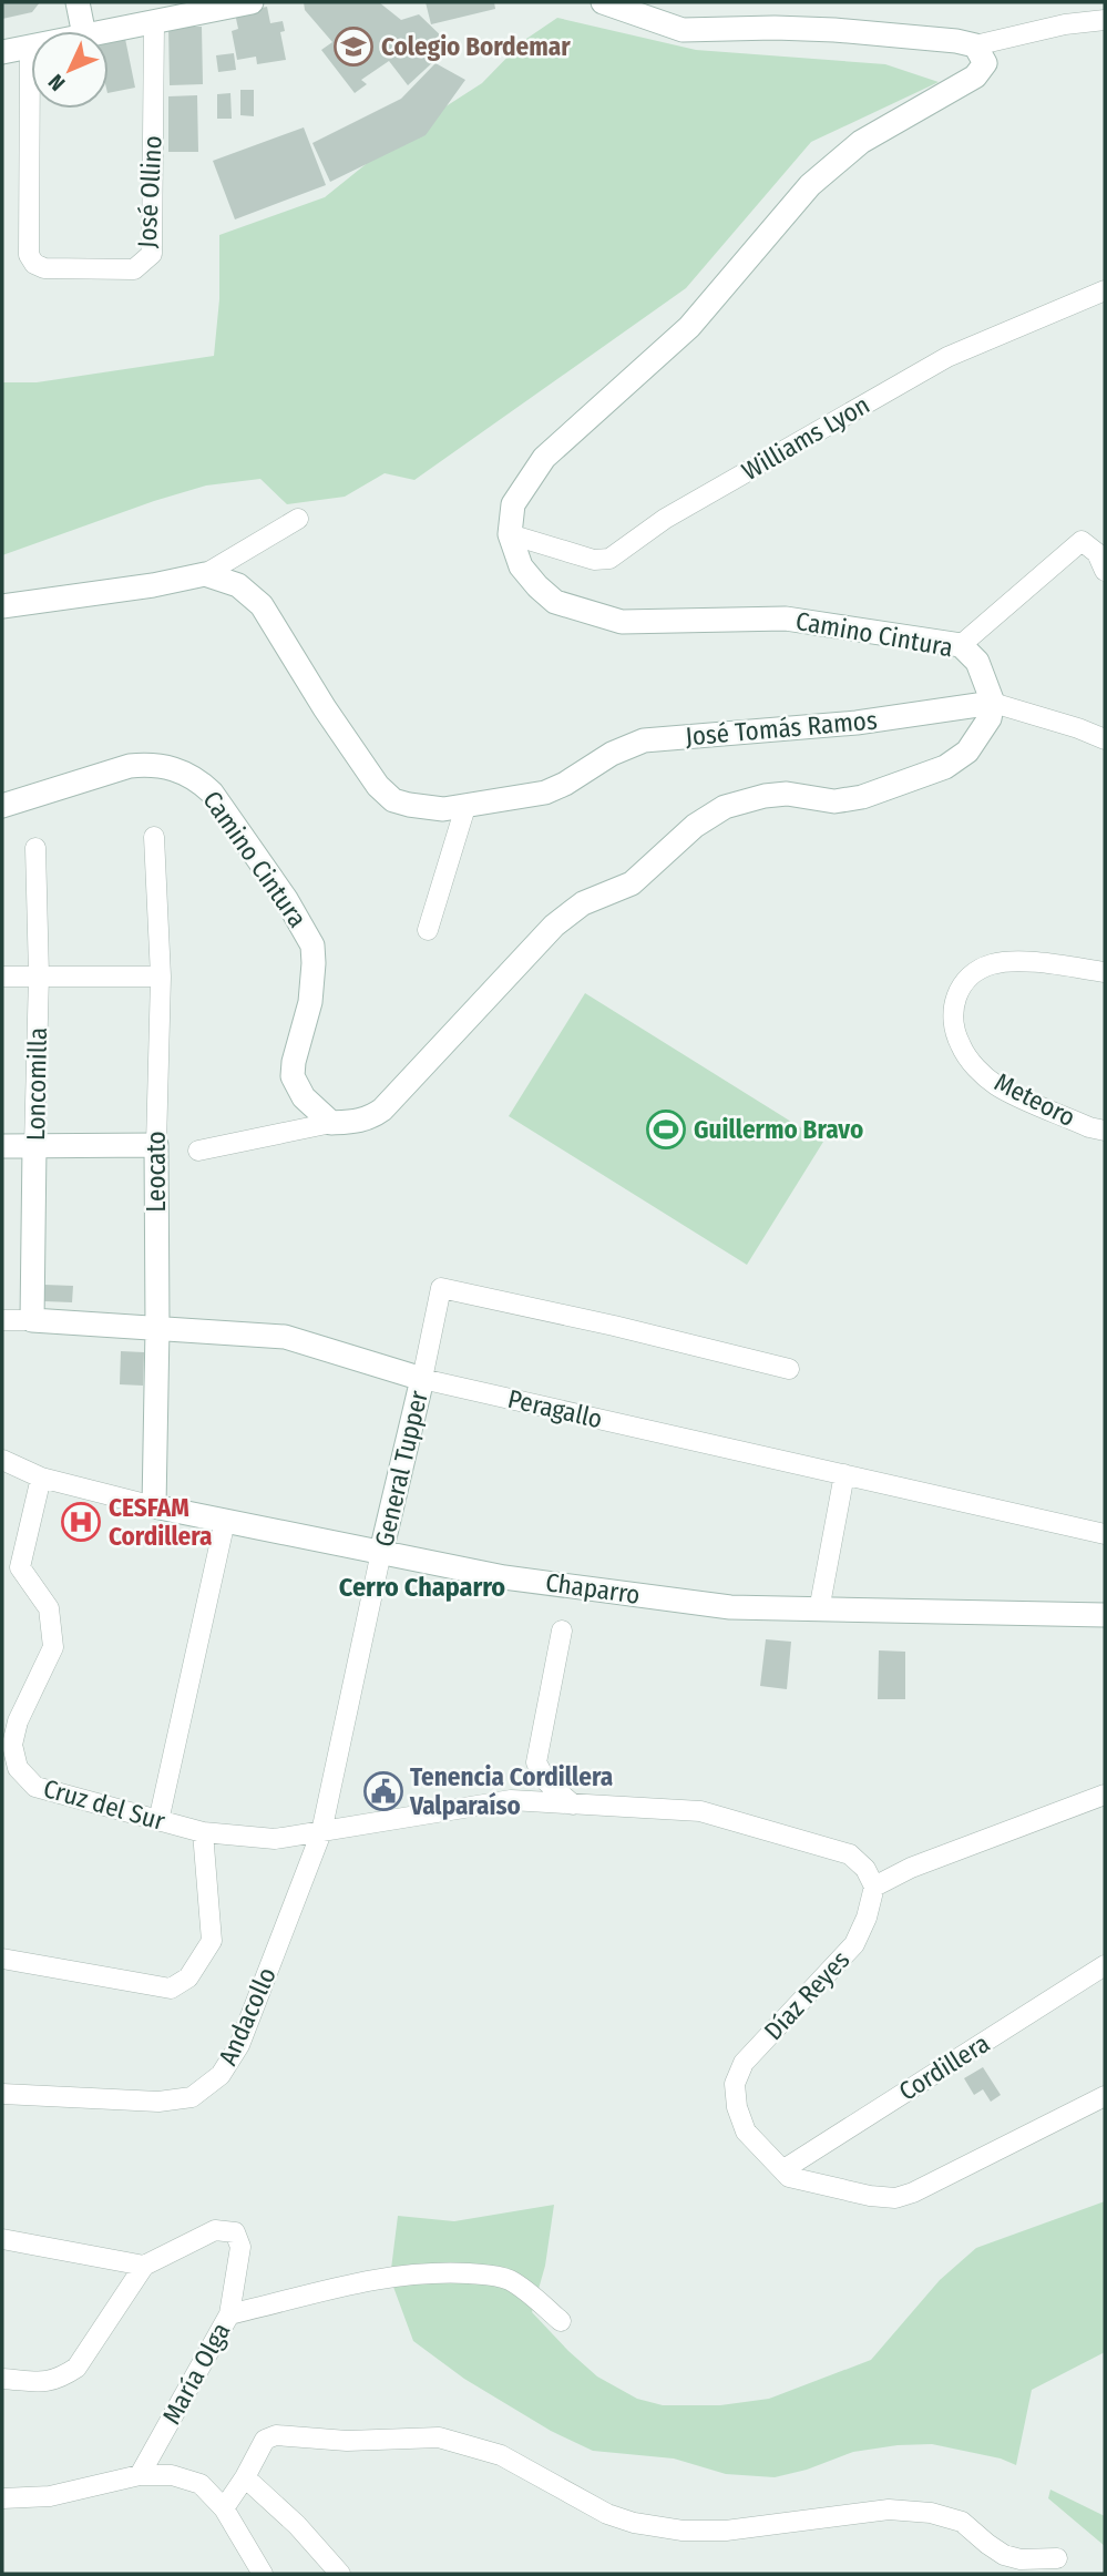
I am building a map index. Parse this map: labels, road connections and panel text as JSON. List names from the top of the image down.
{
  "streets": {
    "street": [
      "José Ollino",
      "Williams Lyon",
      "Camino Cintura",
      "José Tomás Ramos",
      "Loncomilla",
      "Meteoro",
      "Leocato",
      "Peragallo",
      "General Tupper",
      "Chaparro",
      "Cruz del Sur",
      "Díaz Reyes",
      "Andacollo",
      "Cordillera",
      "María Olga"
    ]
  },
  "crossings": [
    ["Williams Lyon", "Camino Cintura"],
    ["Camino Cintura", "José Tomás Ramos"],
    ["Loncomilla", "Peragallo"],
    ["Leocato", "Peragallo"],
    ["Leocato", "Chaparro"],
    ["Peragallo", "General Tupper"],
    ["General Tupper", "Chaparro"],
    ["General Tupper", "Cruz del Sur"],
    ["General Tupper", "Andacollo"],
    ["Chaparro", "Cruz del Sur"],
    ["Cruz del Sur", "Andacollo"],
    ["Díaz Reyes", "Cordillera"]
  ],
  "districts": ["Cerro Chaparro"],
  "places": {
    "school or university": ["Colegio Bordemar"],
    "sports": ["Guillermo Bravo"],
    "hospital": ["CESFAM Cordillera"],
    "public building": ["Tenencia Cordillera Valparaíso"]
  },
  "north": "bottom left"
}
